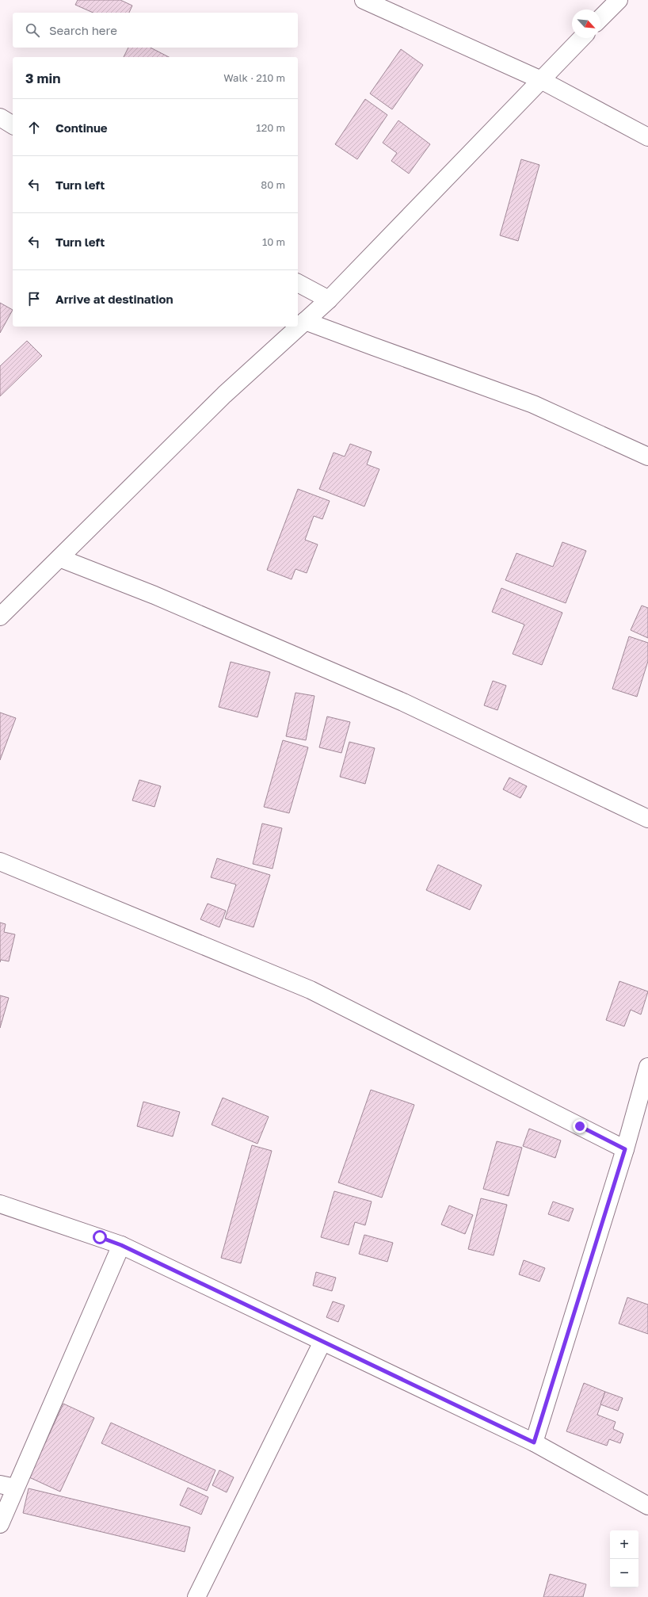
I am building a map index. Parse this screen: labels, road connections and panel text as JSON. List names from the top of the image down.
{
  "north": "bottom right",
  "page": {
    "search": "Search here",
    "heading": ["3 min", "Walk · 210 m"],
    "list": [
      ["Continue", "120 m"],
      ["Turn left", "80 m"],
      ["Turn left", "10 m"],
      "Arrive at destination"
    ],
    "map_buttons": ["+", "−"]
  }
}
